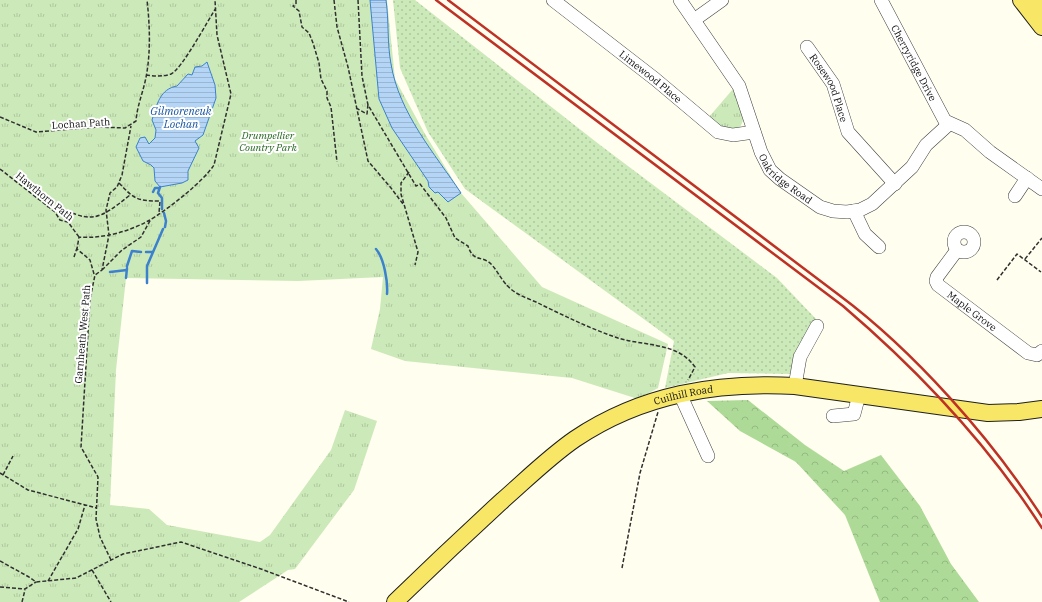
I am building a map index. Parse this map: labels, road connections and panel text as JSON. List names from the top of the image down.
{
  "streets": {
    "main road": ["Cuilhill Road"],
    "street": [
      "Cherryridge Drive",
      "Limewood Place",
      "Rosewood Place",
      "Oakridge Road",
      "Maple Grove"
    ],
    "path": ["Lochan Path", "Hawthorn Path", "Garnheath West Path"]
  },
  "crossings": [
    ["Cherryridge Drive", "Oakridge Road"],
    ["Limewood Place", "Oakridge Road"],
    ["Rosewood Place", "Oakridge Road"]
  ],
  "water": ["Gilmoreneuk Lochan"],
  "parks": ["Drumpellier Country Park"]
}
